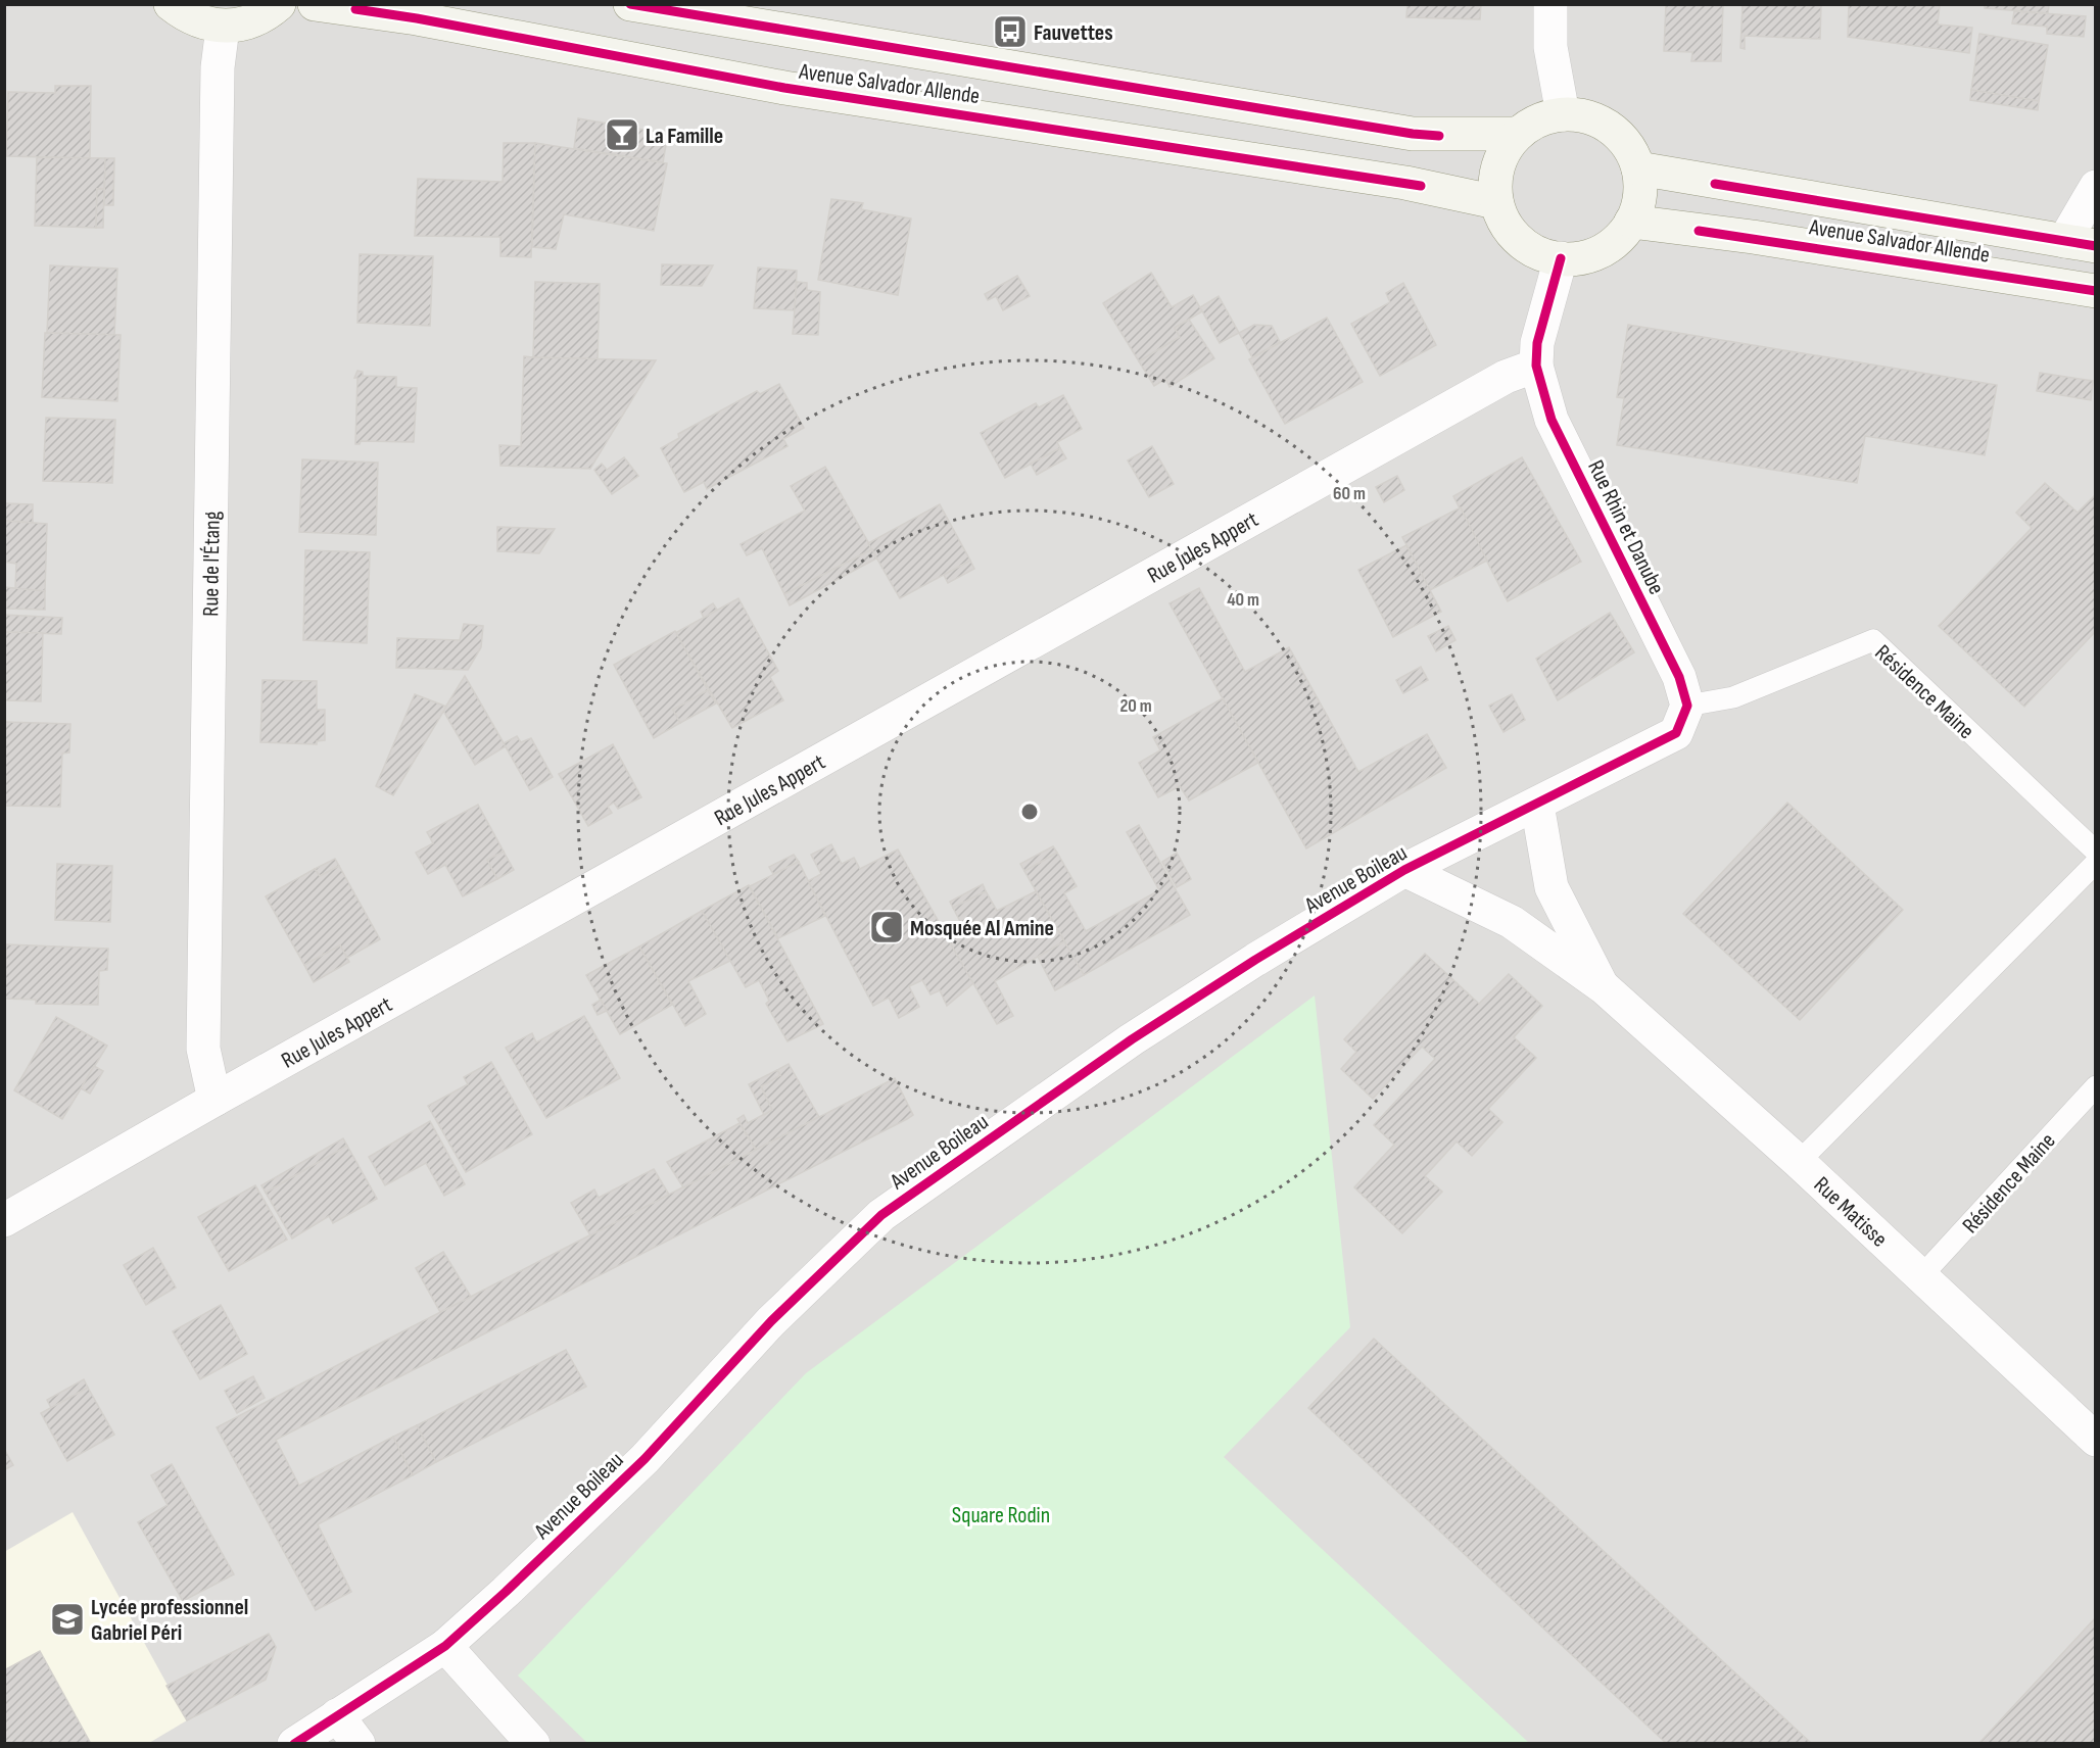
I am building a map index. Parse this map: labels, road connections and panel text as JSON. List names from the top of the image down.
{
  "streets": {
    "main road": ["Avenue Salvador Allende"],
    "street": [
      "Rue Rhin et Danube",
      "Rue Jules Appert",
      "Rue de l'Étang",
      "Avenue Boileau",
      "Rue Matisse"
    ],
    "lane": ["Résidence Maine"]
  },
  "crossings": [
    ["Rue Rhin et Danube", "Rue Jules Appert"],
    ["Rue Rhin et Danube", "Résidence Maine"],
    ["Rue Rhin et Danube", "Avenue Boileau"],
    ["Rue Jules Appert", "Rue de l'Étang"],
    ["Résidence Maine", "Avenue Boileau"],
    ["Résidence Maine", "Rue Matisse"]
  ],
  "parks": ["Square Rodin"],
  "places": {
    "bus stop": ["Fauvettes"],
    "bar": ["La Famille"],
    "mosque": ["Mosquée Al Amine"],
    "school or university": ["Lycée professionnel Gabriel Péri"]
  },
  "rings": ["60 m", "40 m", "20 m"]
}
